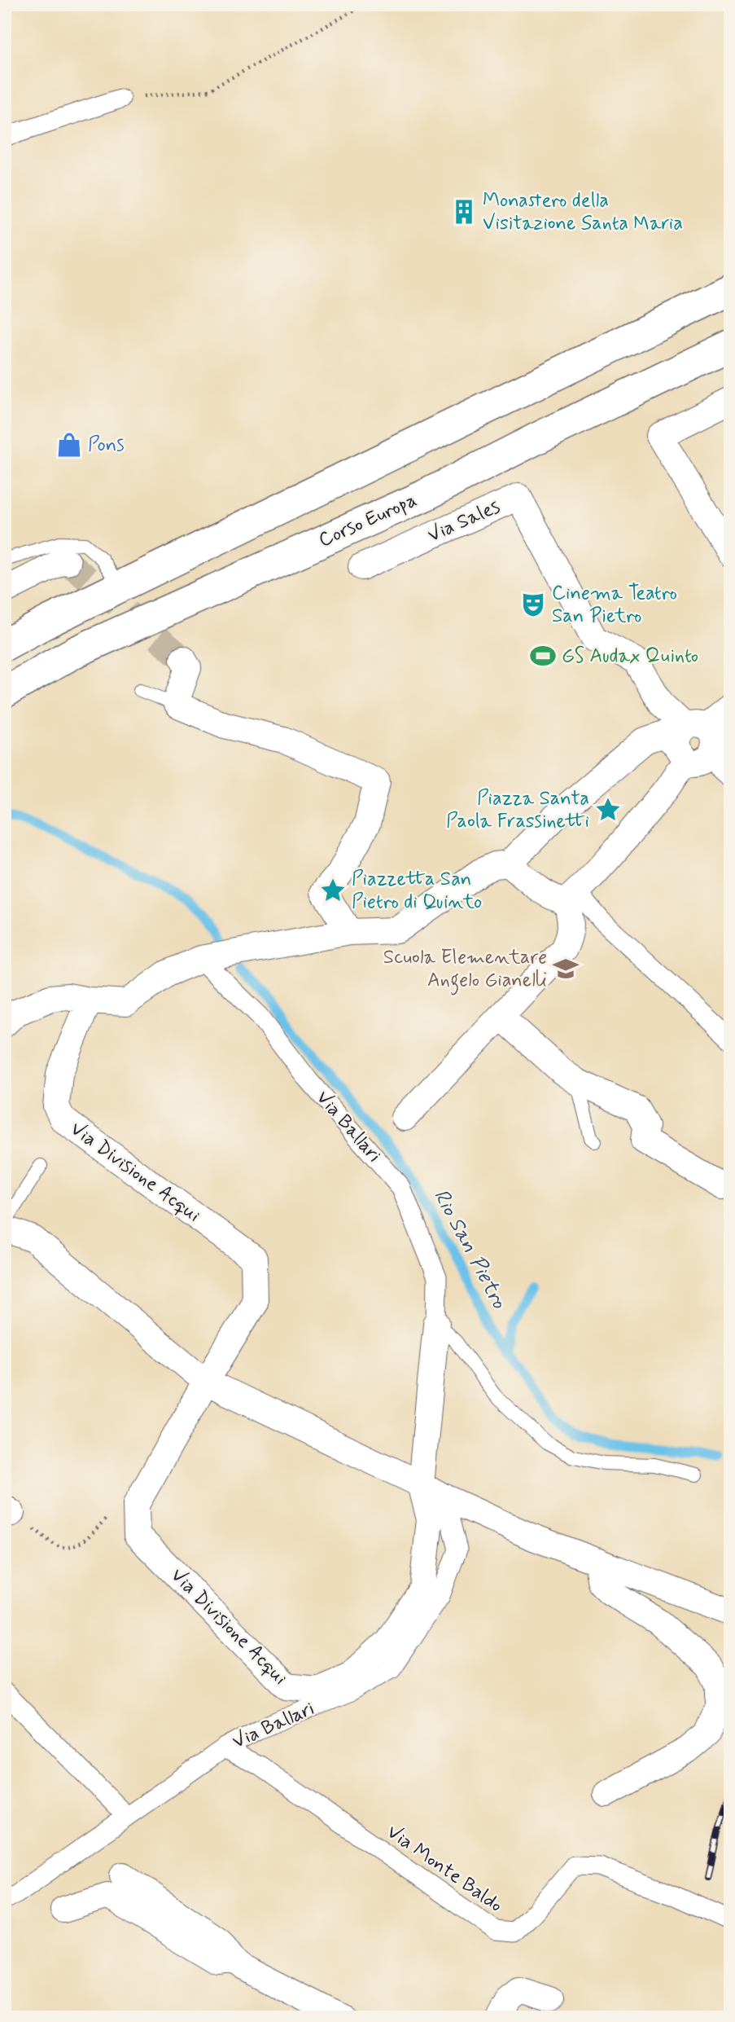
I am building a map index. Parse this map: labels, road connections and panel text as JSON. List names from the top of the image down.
{
  "streets": {
    "main road": ["Corso Europa"],
    "street": [
      "Via Sales",
      "Via Ballari",
      "Via Divisione Acqui",
      "Via Monte Baldo"
    ]
  },
  "crossings": [
    ["Via Ballari", "Via Divisione Acqui"],
    ["Via Ballari", "Via Monte Baldo"]
  ],
  "water": ["Rio San Pietro"],
  "places": {
    "building": ["Monastero della Visitazione Santa Maria"],
    "shop": ["Pons"],
    "theatre": ["Cinema Teatro San Pietro"],
    "sports": ["GS Audax Quinto"],
    "place": ["Piazza Santa Paola Frassinetti", "Piazzetta San Pietro di Quinto"],
    "school or university": ["Scuola Elementare Angelo Gianelli"]
  }
}
